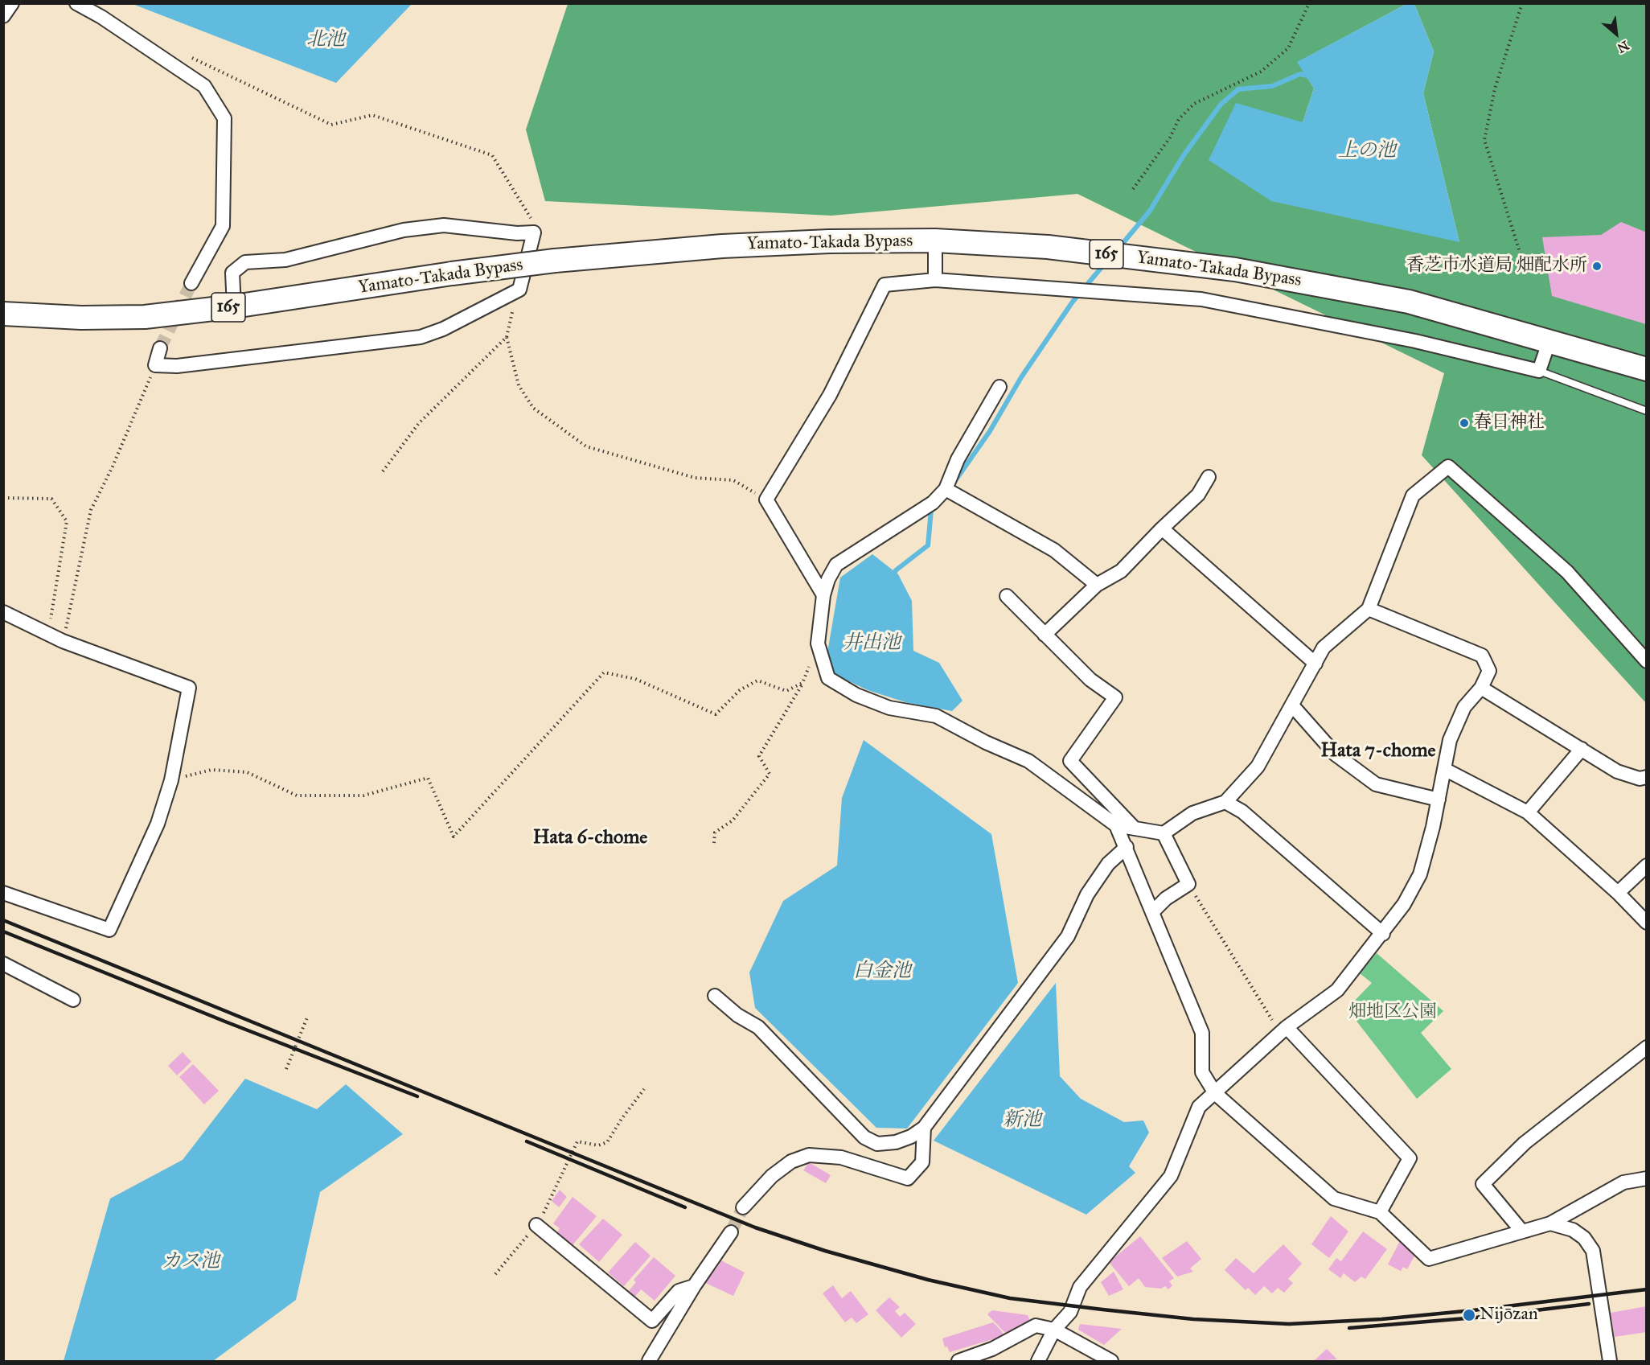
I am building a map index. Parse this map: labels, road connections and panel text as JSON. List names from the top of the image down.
{
  "streets": {
    "highway": ["Yamato-Takada Bypass", "165"]
  },
  "districts": ["Hata 7-chome", "Hata 6-chome"],
  "water": [
    "北池",
    "上の池",
    "井出池",
    "白金池",
    "新池",
    "カス池"
  ],
  "parks": ["畑地区公園"],
  "places": ["香芝市水道局 畑配水所", "春日神社", "Nijōzan"],
  "north": "bottom right"
}
